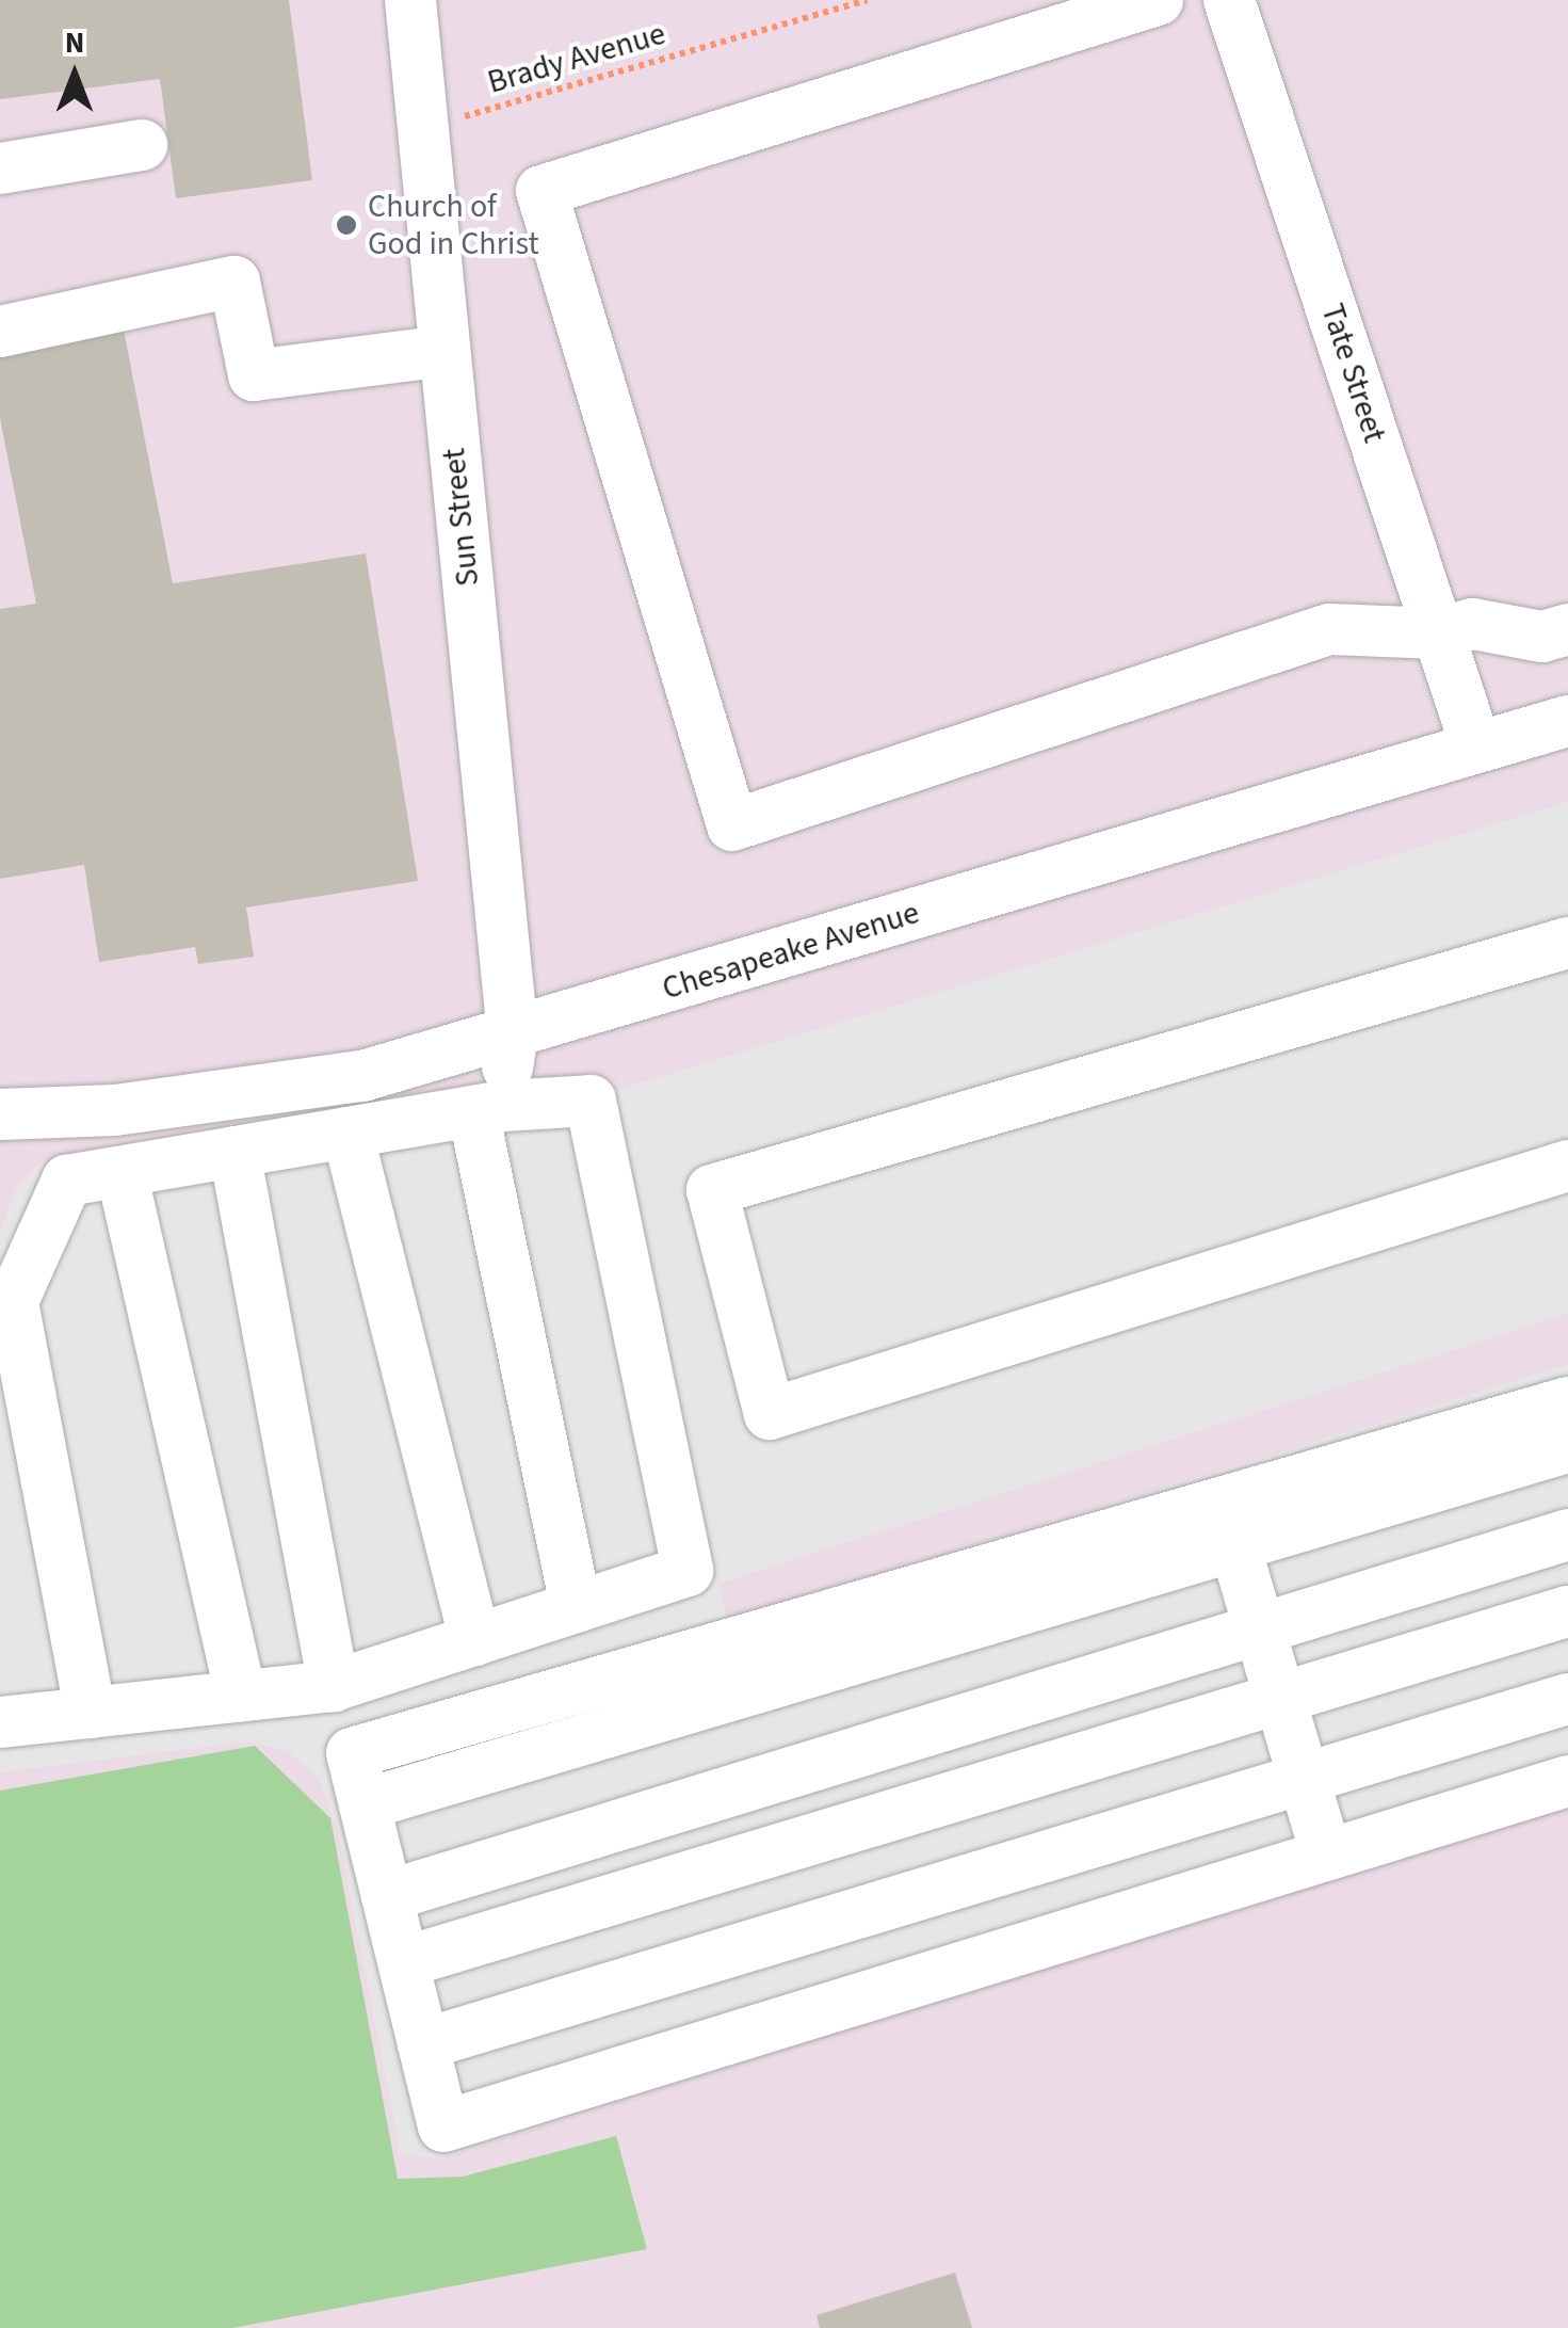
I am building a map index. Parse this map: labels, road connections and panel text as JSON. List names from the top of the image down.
{
  "streets": {
    "street": ["Tate Street", "Sun Street", "Chesapeake Avenue"],
    "path": ["Brady Avenue"]
  },
  "crossings": [
    ["Brady Avenue", "Sun Street"],
    ["Tate Street", "Chesapeake Avenue"],
    ["Sun Street", "Chesapeake Avenue"]
  ],
  "places": ["Church of God in Christ"],
  "north": "top"
}
